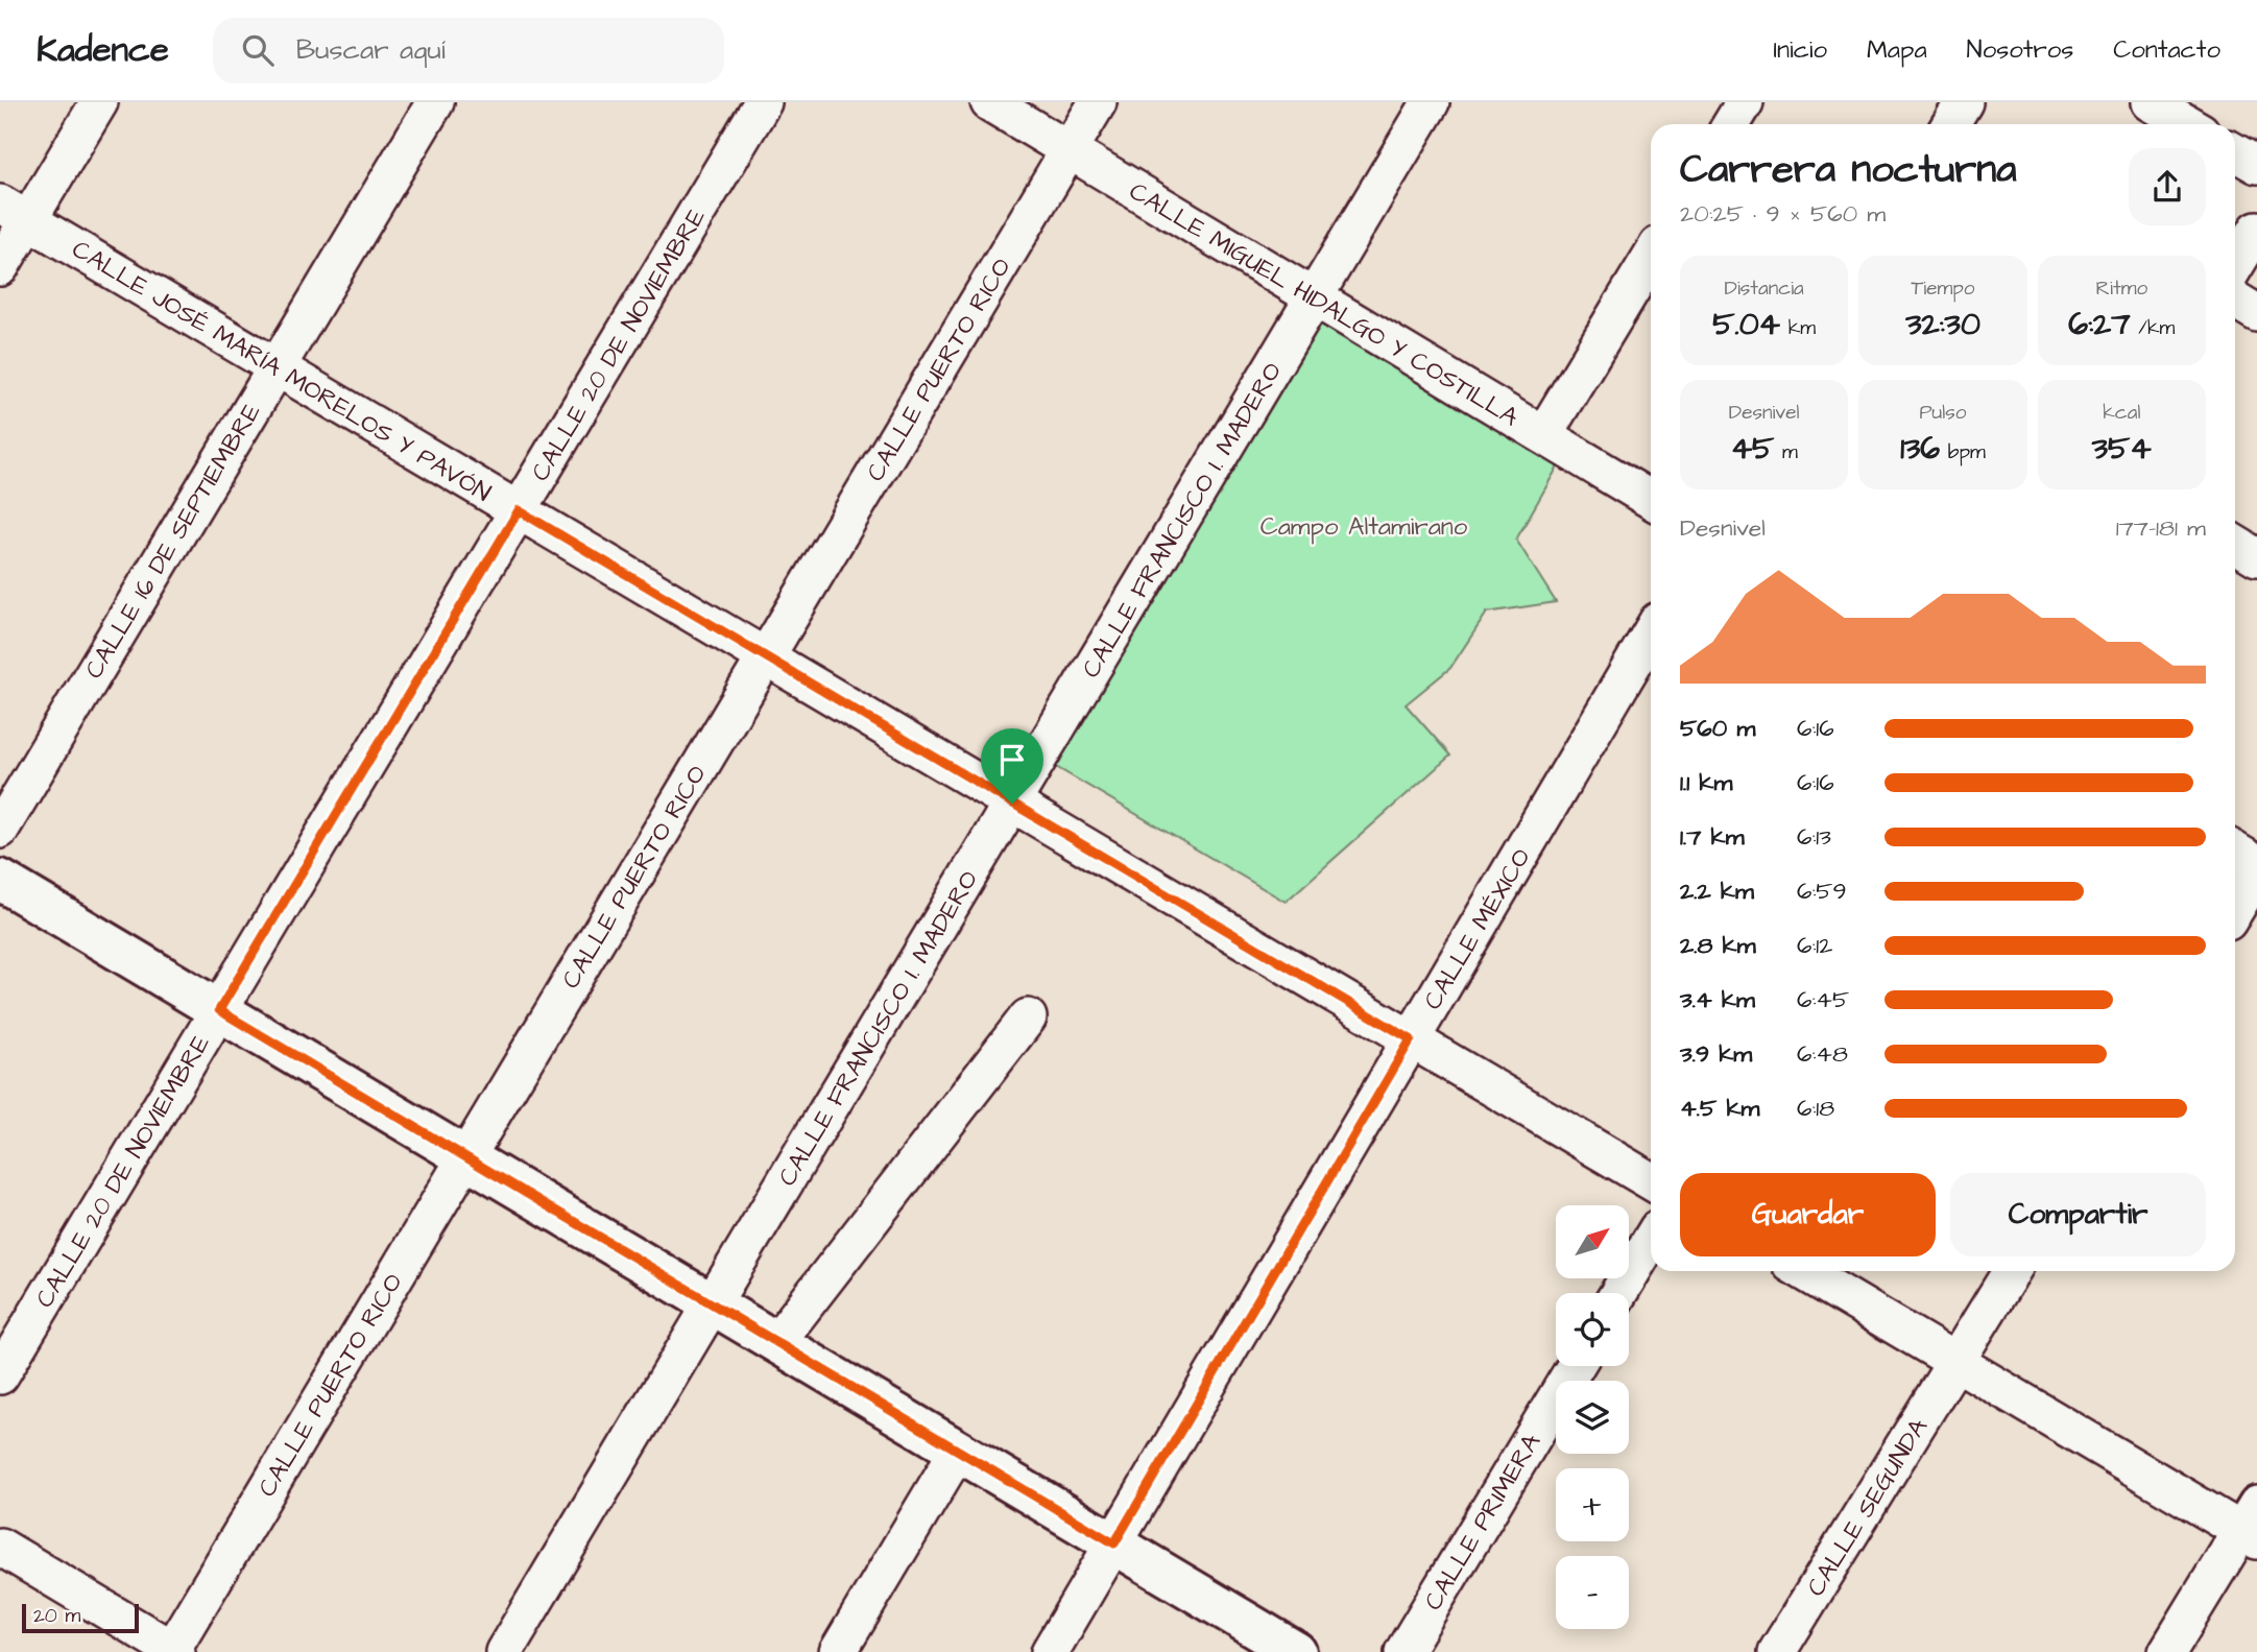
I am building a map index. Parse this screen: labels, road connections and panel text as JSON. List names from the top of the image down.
{
  "streets": {
    "street": [
      "CALLE MIGUEL HIDALGO Y COSTILLA",
      "CALLE 20 DE NOVIEMBRE",
      "CALLE PUERTO RICO",
      "CALLE JOSÉ MARÍA MORELOS Y PAVÓN",
      "CALLE FRANCISCO I. MADERO",
      "CALLE 16 DE SEPTIEMBRE",
      "CALLE MÉXICO",
      "CALLE SEGUNDA",
      "CALLE PRIMERA"
    ]
  },
  "crossings": [
    ["CALLE MIGUEL HIDALGO Y COSTILLA", "CALLE PUERTO RICO"],
    ["CALLE MIGUEL HIDALGO Y COSTILLA", "CALLE FRANCISCO I. MADERO"],
    ["CALLE 20 DE NOVIEMBRE", "CALLE JOSÉ MARÍA MORELOS Y PAVÓN"],
    ["CALLE PUERTO RICO", "CALLE JOSÉ MARÍA MORELOS Y PAVÓN"],
    ["CALLE JOSÉ MARÍA MORELOS Y PAVÓN", "CALLE FRANCISCO I. MADERO"],
    ["CALLE JOSÉ MARÍA MORELOS Y PAVÓN", "CALLE 16 DE SEPTIEMBRE"],
    ["CALLE JOSÉ MARÍA MORELOS Y PAVÓN", "CALLE MÉXICO"]
  ],
  "parks": ["Campo Altamirano"],
  "scale_bar": "20 m",
  "north": "top right",
  "page": {
    "header": "Kadence",
    "search": "Buscar aquí",
    "nav": [
      "Inicio",
      "Mapa",
      "Nosotros",
      "Contacto"
    ],
    "heading": ["Carrera nocturna", "20:25 · 9 × 560 m"],
    "stats": [
      ["Distancia", "5.04 km"],
      ["Tiempo", "32:30"],
      ["Ritmo", "6:27 /km"],
      ["Desnivel", "45 m"],
      ["Pulso", "136 bpm"],
      ["kcal", "354"]
    ],
    "chart": ["Desnivel", "177–181 m"],
    "list": [
      {
        "name": "560 m",
        "note": "6:16"
      },
      {
        "name": "1.1 km",
        "note": "6:16"
      },
      {
        "name": "1.7 km",
        "note": "6:13"
      },
      {
        "name": "2.2 km",
        "note": "6:59"
      },
      {
        "name": "2.8 km",
        "note": "6:12"
      },
      {
        "name": "3.4 km",
        "note": "6:45"
      },
      {
        "name": "3.9 km",
        "note": "6:48"
      },
      {
        "name": "4.5 km",
        "note": "6:18"
      }
    ],
    "buttons": ["Guardar", "Compartir"],
    "map_buttons": ["+", "−"],
    "scale": "20 m"
  }
}
